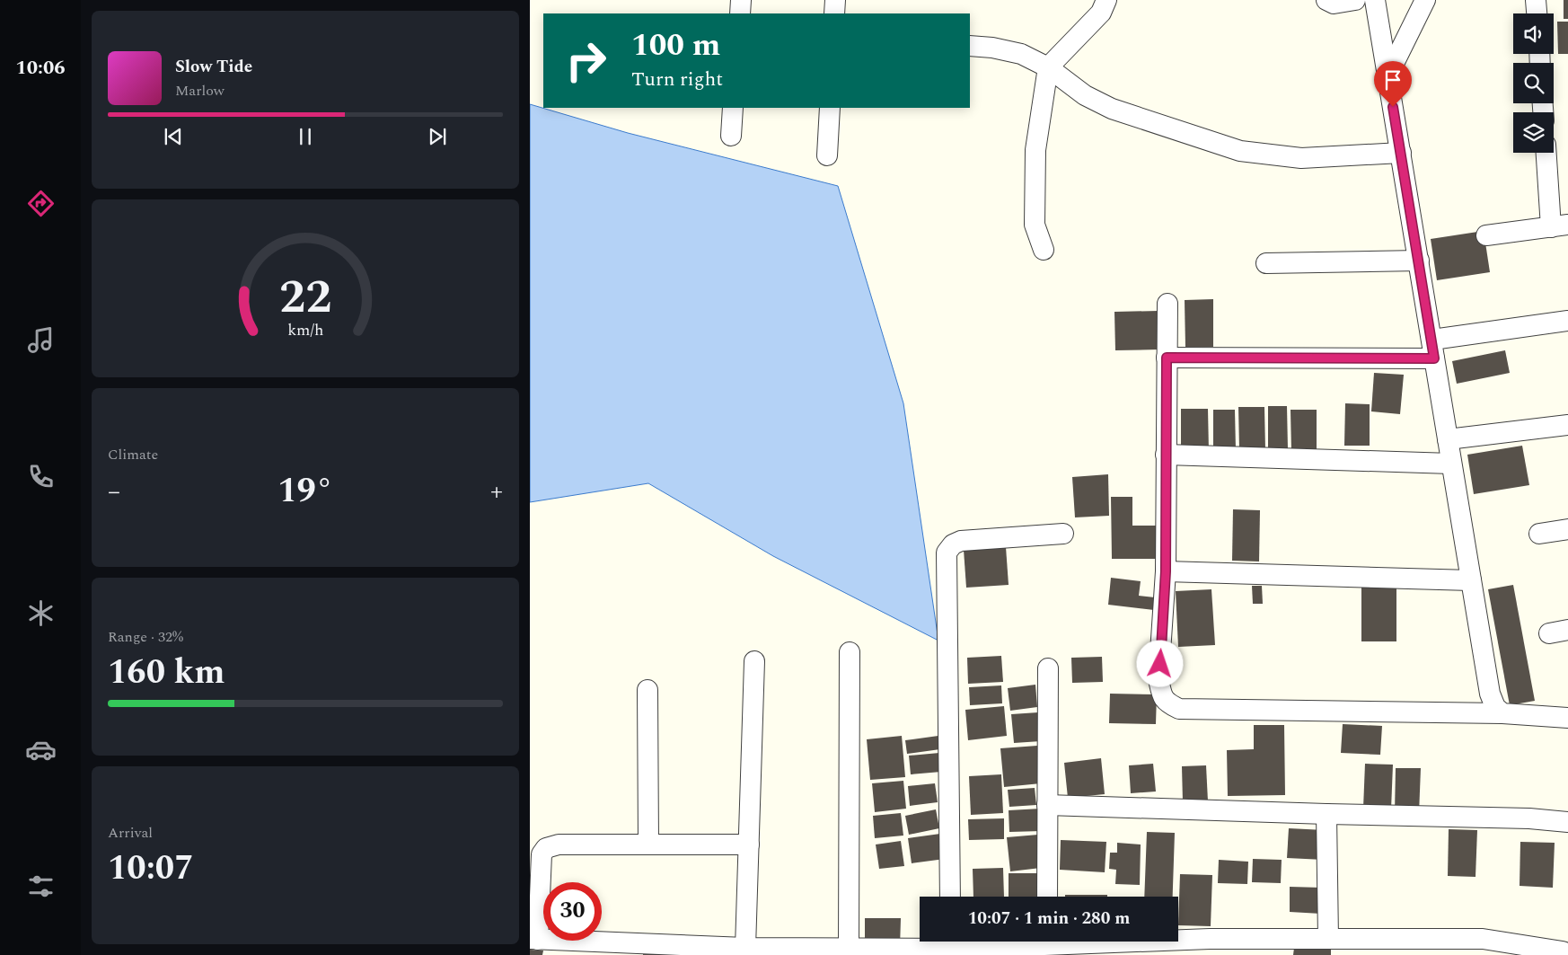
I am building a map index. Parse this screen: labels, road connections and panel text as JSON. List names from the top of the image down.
{
  "page": {
    "tabs": "10:06",
    "turn": ["100 m", "Turn right"],
    "song": ["Slow Tide", "Marlow"],
    "tile": [
      "Climate",
      ["Range · 32%", "160 km"],
      ["Arrival", "10:07"]
    ],
    "heat": ["−", "19°", "+"],
    "limit": "30",
    "trip": "10:07 · 1 min · 280 m",
    "gauge": ["22", "km/h"]
  }
}
